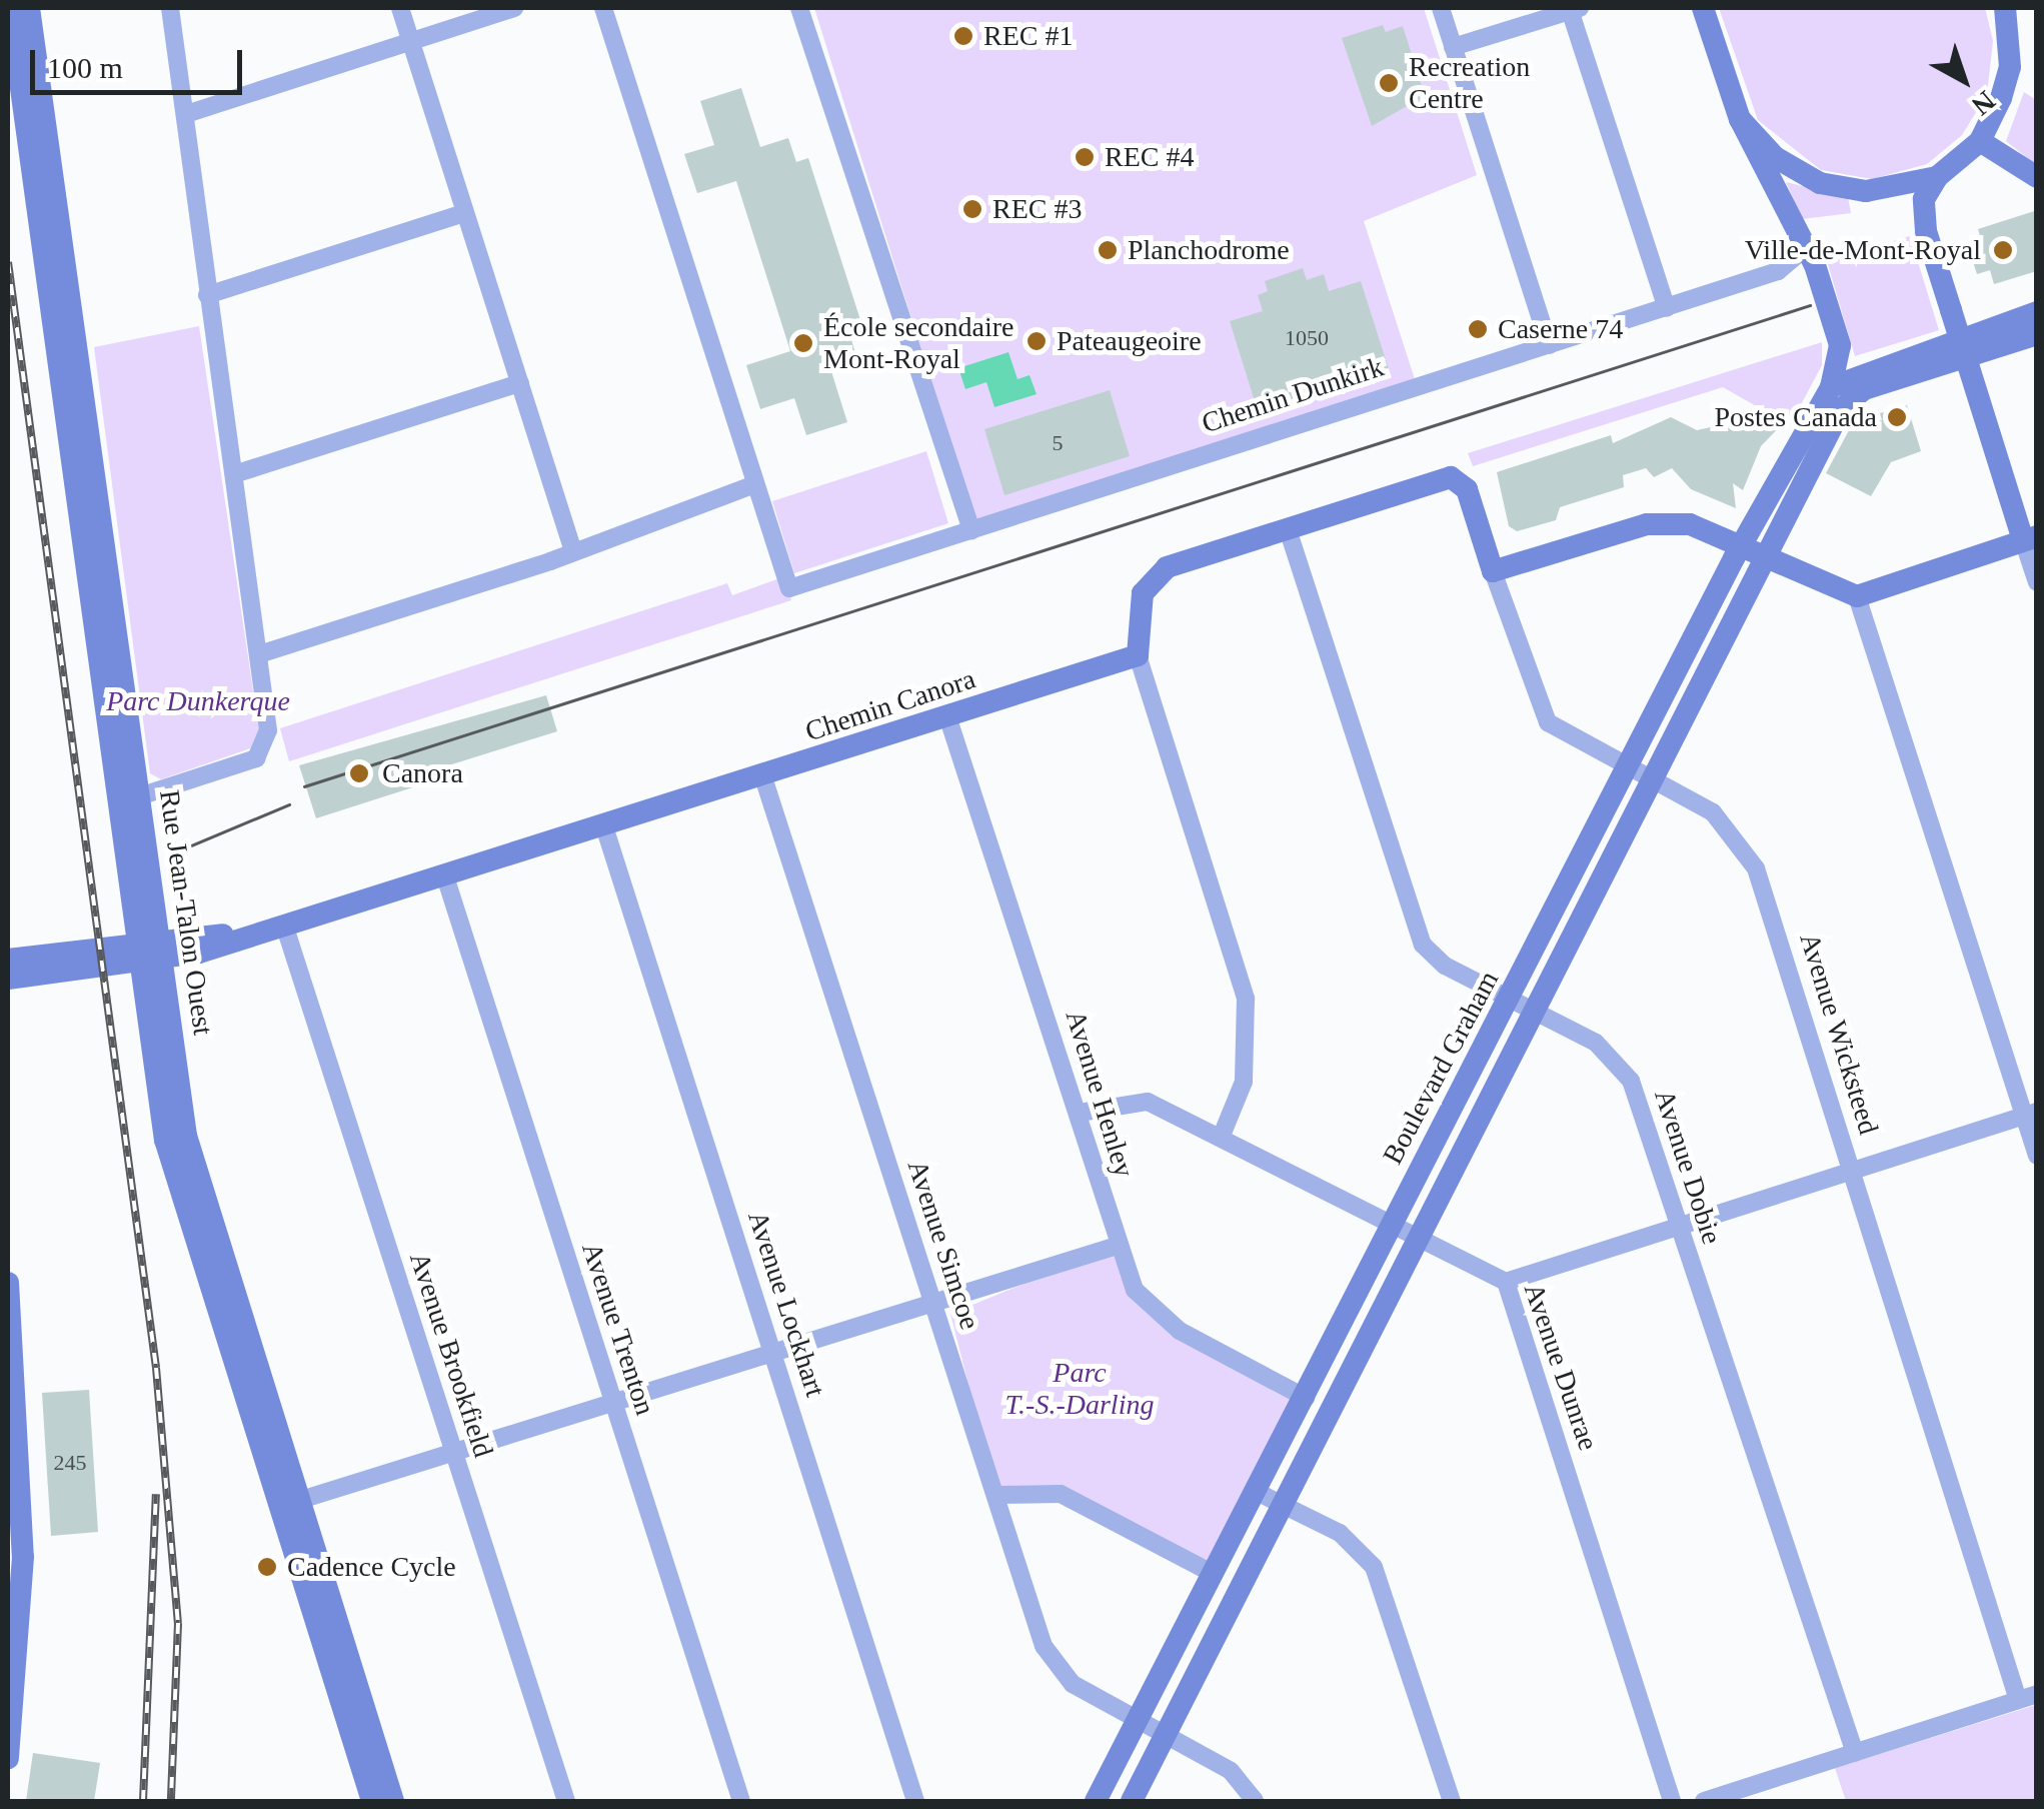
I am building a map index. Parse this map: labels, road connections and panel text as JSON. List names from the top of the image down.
{
  "streets": {
    "street": [
      "Chemin Dunkirk",
      "Chemin Canora",
      "Rue Jean-Talon Ouest",
      "Avenue Wicksteed",
      "Boulevard Graham",
      "Avenue Henley",
      "Avenue Dobie",
      "Avenue Simcoe",
      "Avenue Lockhart",
      "Avenue Trenton",
      "Avenue Brookfield",
      "Avenue Dunrae"
    ]
  },
  "crossings": [
    ["Chemin Canora", "Rue Jean-Talon Ouest"],
    ["Chemin Canora", "Avenue Henley"],
    ["Chemin Canora", "Avenue Simcoe"],
    ["Chemin Canora", "Avenue Lockhart"],
    ["Chemin Canora", "Avenue Trenton"],
    ["Chemin Canora", "Avenue Brookfield"],
    ["Avenue Wicksteed", "Boulevard Graham"],
    ["Avenue Wicksteed", "Avenue Dobie"],
    ["Boulevard Graham", "Avenue Henley"],
    ["Boulevard Graham", "Avenue Dobie"],
    ["Boulevard Graham", "Avenue Simcoe"],
    ["Boulevard Graham", "Avenue Dunrae"],
    ["Avenue Henley", "Avenue Dunrae"]
  ],
  "parks": ["Parc Dunkerque", "Parc T.-S.-Darling"],
  "places": [
    "REC #1",
    "Recreation Centre",
    "REC #4",
    "REC #3",
    "Planchodrome",
    "Ville-de-Mont-Royal",
    "Caserne 74",
    "Pateaugeoire",
    "École secondaire Mont-Royal",
    "Postes Canada",
    "Canora",
    "Cadence Cycle"
  ],
  "house_numbers": ["1050", "5", "245"],
  "scale_bar": "100 m",
  "north": "bottom right"
}
